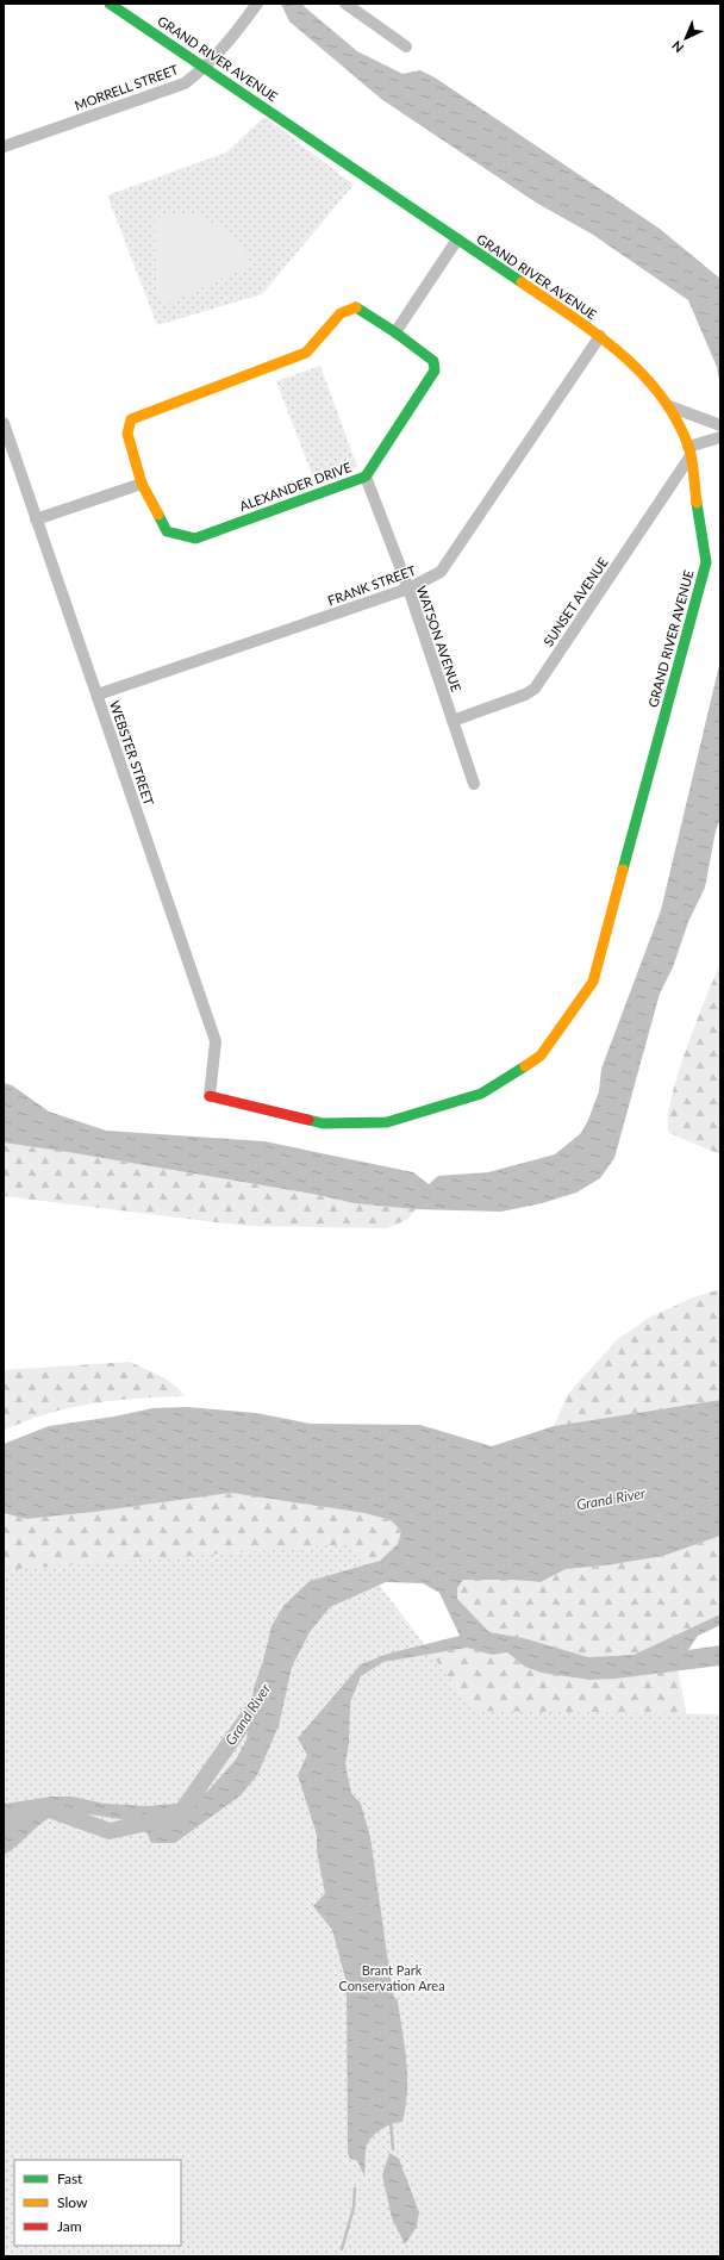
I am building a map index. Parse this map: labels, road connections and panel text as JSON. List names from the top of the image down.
{
  "streets": {
    "street": [
      "GRAND RIVER AVENUE",
      "MORRELL STREET",
      "ALEXANDER DRIVE",
      "FRANK STREET",
      "SUNSET AVENUE",
      "WATSON AVENUE",
      "WEBSTER STREET"
    ]
  },
  "crossings": [
    ["GRAND RIVER AVENUE", "MORRELL STREET"],
    ["GRAND RIVER AVENUE", "FRANK STREET"],
    ["GRAND RIVER AVENUE", "SUNSET AVENUE"],
    ["GRAND RIVER AVENUE", "WEBSTER STREET"],
    ["ALEXANDER DRIVE", "WATSON AVENUE"],
    ["FRANK STREET", "WATSON AVENUE"],
    ["FRANK STREET", "WEBSTER STREET"],
    ["SUNSET AVENUE", "WATSON AVENUE"]
  ],
  "water": ["Grand River"],
  "parks": ["Brant Park Conservation Area"],
  "legend": ["Fast", "Slow", "Jam"],
  "north": "bottom left"
}
